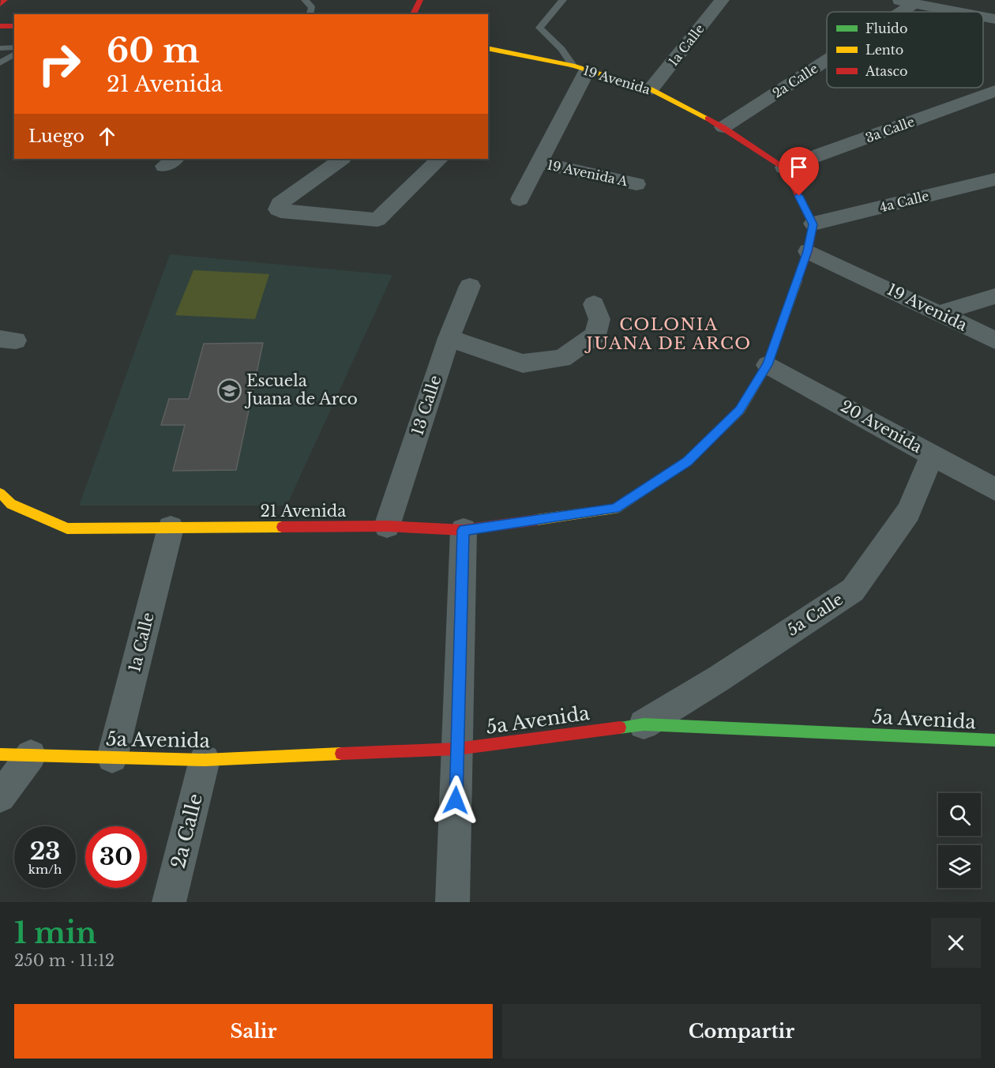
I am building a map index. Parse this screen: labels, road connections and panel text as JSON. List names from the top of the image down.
{
  "streets": {
    "main road": ["19 Avenida", "21 Avenida", "5a Avenida"],
    "street": [
      "1a Calle",
      "2a Calle",
      "3a Calle",
      "19 Avenida A",
      "4a Calle",
      "13 Calle",
      "20 Avenida",
      "5a Calle"
    ]
  },
  "crossings": [
    ["1a Calle", "19 Avenida"],
    ["1a Calle", "21 Avenida"],
    ["1a Calle", "5a Avenida"],
    ["19 Avenida", "2a Calle"],
    ["19 Avenida", "3a Calle"],
    ["2a Calle", "5a Avenida"],
    ["13 Calle", "21 Avenida"],
    ["20 Avenida", "21 Avenida"],
    ["20 Avenida", "5a Calle"],
    ["5a Calle", "5a Avenida"]
  ],
  "districts": ["COLONIA JUANA DE ARCO"],
  "places": {
    "school or university": ["Escuela Juana de Arco"]
  },
  "legend": ["Fluido", "Lento", "Atasco"],
  "page": {
    "turn": ["60 m", "21 Avenida"],
    "then": "Luego",
    "speed": "23 km/h",
    "limit": "30",
    "heading": ["1 min", "250 m · 11:12"],
    "buttons": ["Salir", "Compartir"]
  }
}
